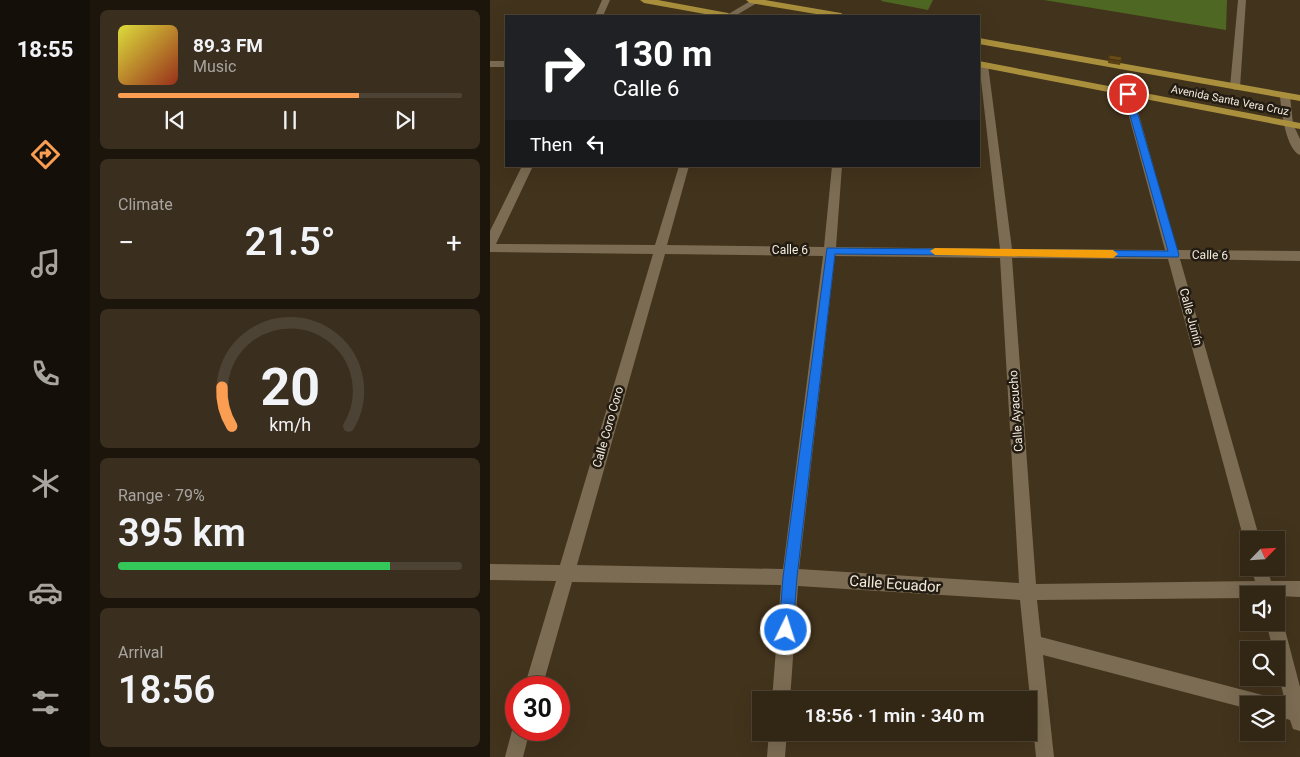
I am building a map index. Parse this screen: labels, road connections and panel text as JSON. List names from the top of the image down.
{
  "streets": {
    "main road": ["Avenida Santa Vera Cruz"],
    "street": [
      "Calle 6",
      "Calle Junín",
      "Calle Ayacucho",
      "Calle Coro Coro",
      "Calle Ecuador"
    ]
  },
  "crossings": [
    ["Avenida Santa Vera Cruz", "Calle Junín"],
    ["Avenida Santa Vera Cruz", "Calle Ayacucho"],
    ["Calle 6", "Calle Junín"],
    ["Calle 6", "Calle Ayacucho"],
    ["Calle 6", "Calle Coro Coro"],
    ["Calle Ayacucho", "Calle Ecuador"],
    ["Calle Coro Coro", "Calle Ecuador"]
  ],
  "north": "top right",
  "page": {
    "tabs": "18:55",
    "turn": ["130 m", "Calle 6"],
    "song": ["89.3 FM", "Music"],
    "then": "Then",
    "tile": [
      "Climate",
      ["Range · 79%", "395 km"],
      ["Arrival", "18:56"]
    ],
    "heat": ["−", "21.5°", "+"],
    "limit": "30",
    "trip": "18:56 · 1 min · 340 m",
    "gauge": ["20", "km/h"]
  }
}
